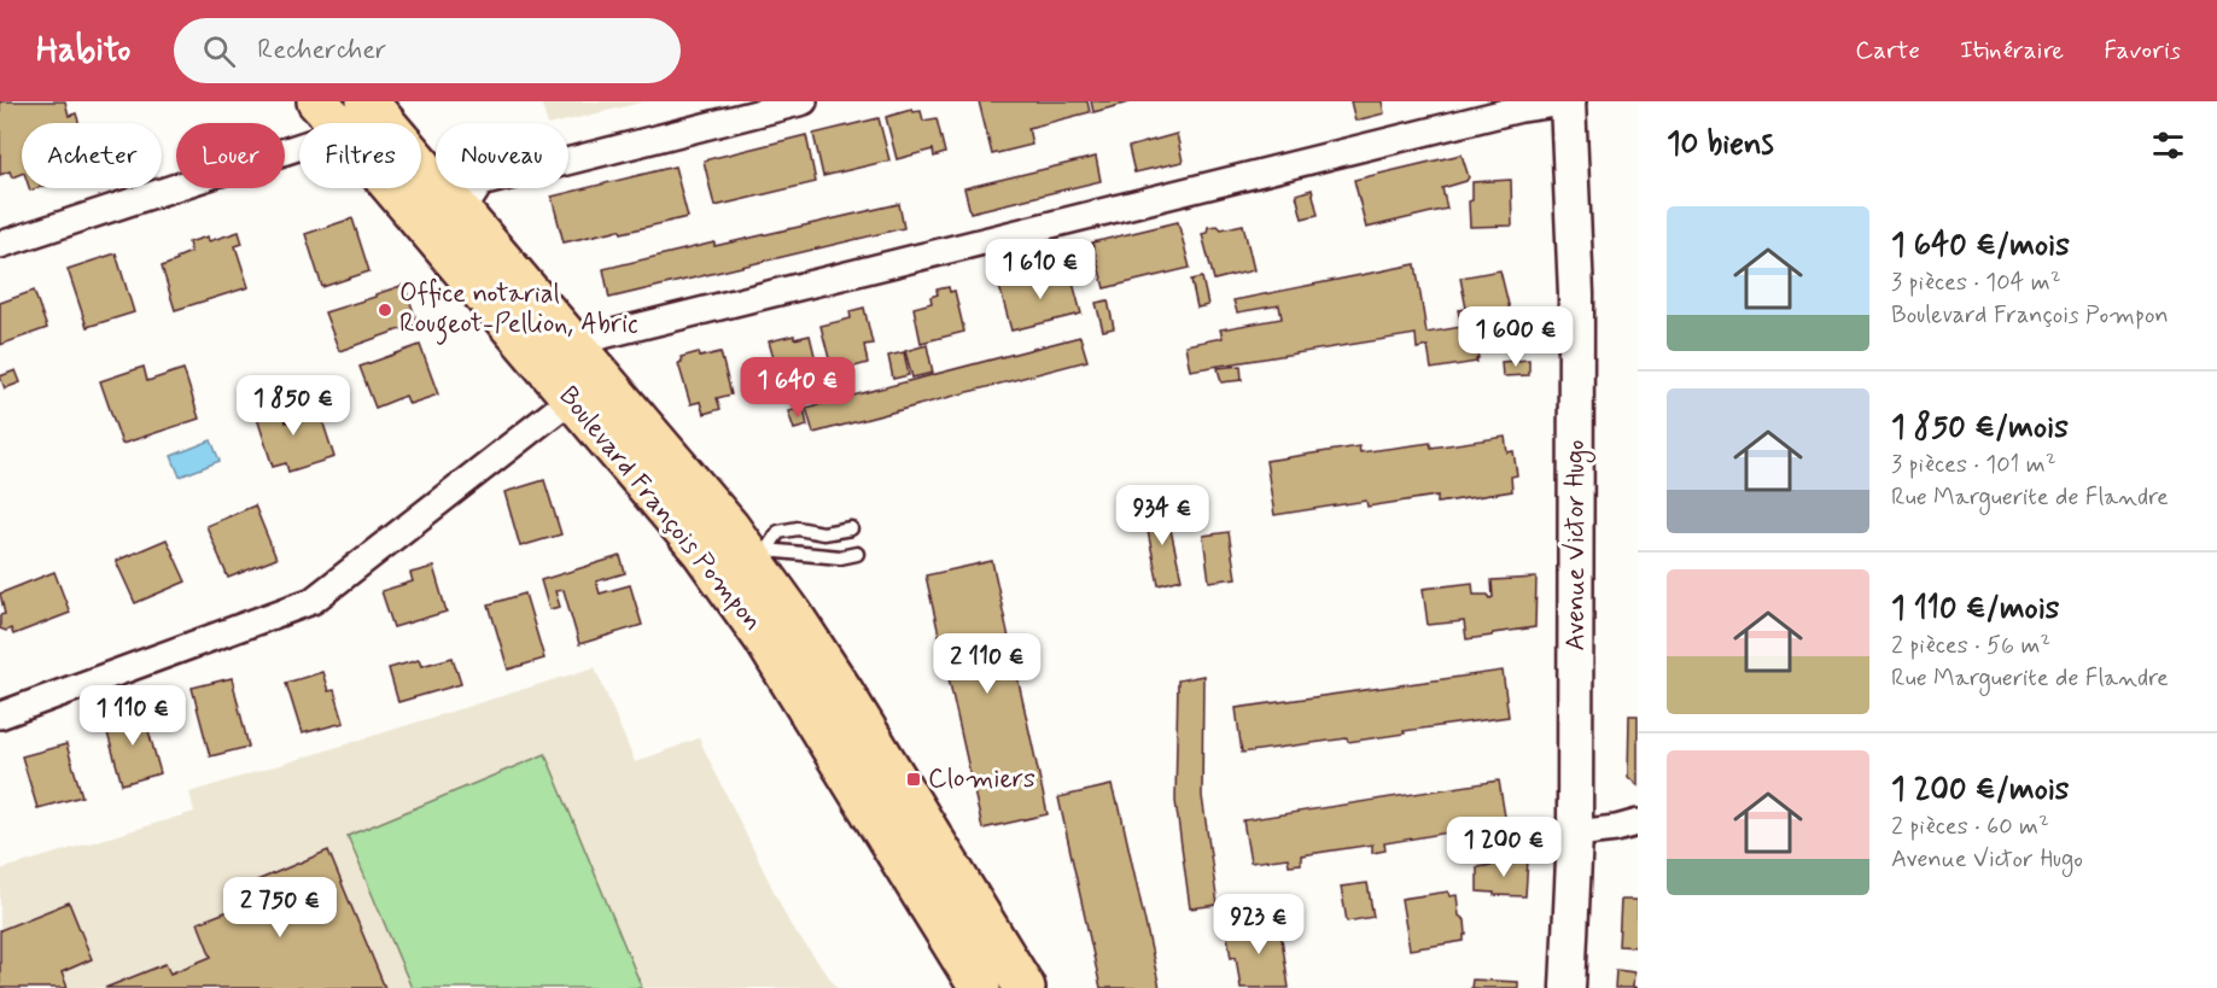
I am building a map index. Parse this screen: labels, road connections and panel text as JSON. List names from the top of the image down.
{
  "streets": {
    "main road": ["Boulevard François Pompon", "Avenue Victor Hugo"]
  },
  "places": {
    "other": ["Office notarial Rougeot-Pellion, Abric"],
    "transit": ["Clomiers"]
  },
  "page": {
    "header": "Habito",
    "search": "Rechercher",
    "nav": ["Carte", "Itinéraire", "Favoris"],
    "heading": "10 biens",
    "chip": [
      "Acheter",
      "Louer",
      "Filtres",
      "Nouveau"
    ],
    "list": [
      {
        "name": "1 640 €/mois",
        "note": "3 pièces · 104 m² · Boulevard François Pompon"
      },
      {
        "name": "1 850 €/mois",
        "note": "3 pièces · 101 m² · Rue Marguerite de Flandre"
      },
      {
        "name": "1 110 €/mois",
        "note": "2 pièces · 56 m² · Rue Marguerite de Flandre"
      },
      {
        "name": "1 200 €/mois",
        "note": "2 pièces · 60 m² · Avenue Victor Hugo"
      }
    ],
    "price": [
      "1 610 €",
      "1 600 €",
      "1 640 €",
      "1 850 €",
      "934 €",
      "2 110 €",
      "1 110 €",
      "1 200 €",
      "2 750 €",
      "923 €"
    ]
  }
}
